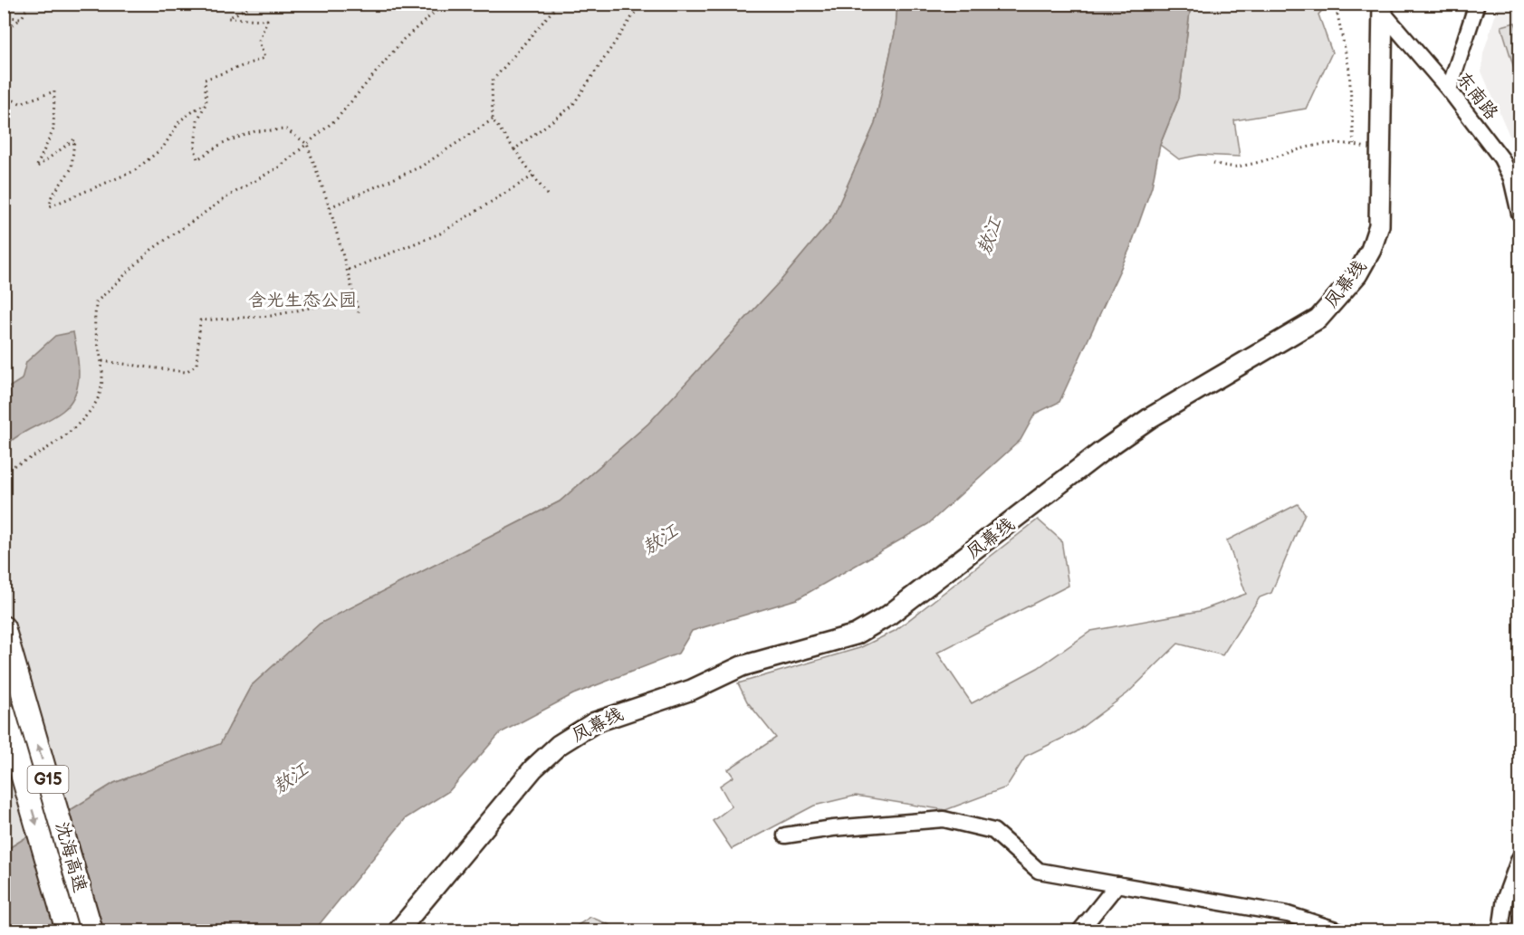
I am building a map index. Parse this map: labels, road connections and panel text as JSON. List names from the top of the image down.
{
  "streets": {
    "highway": ["G15", "沈海高速"],
    "main road": ["凤幕线"],
    "street": ["东南路"]
  },
  "crossings": [
    ["东南路", "凤幕线"]
  ],
  "water": ["敖江"],
  "parks": ["含光生态公园"]
}
